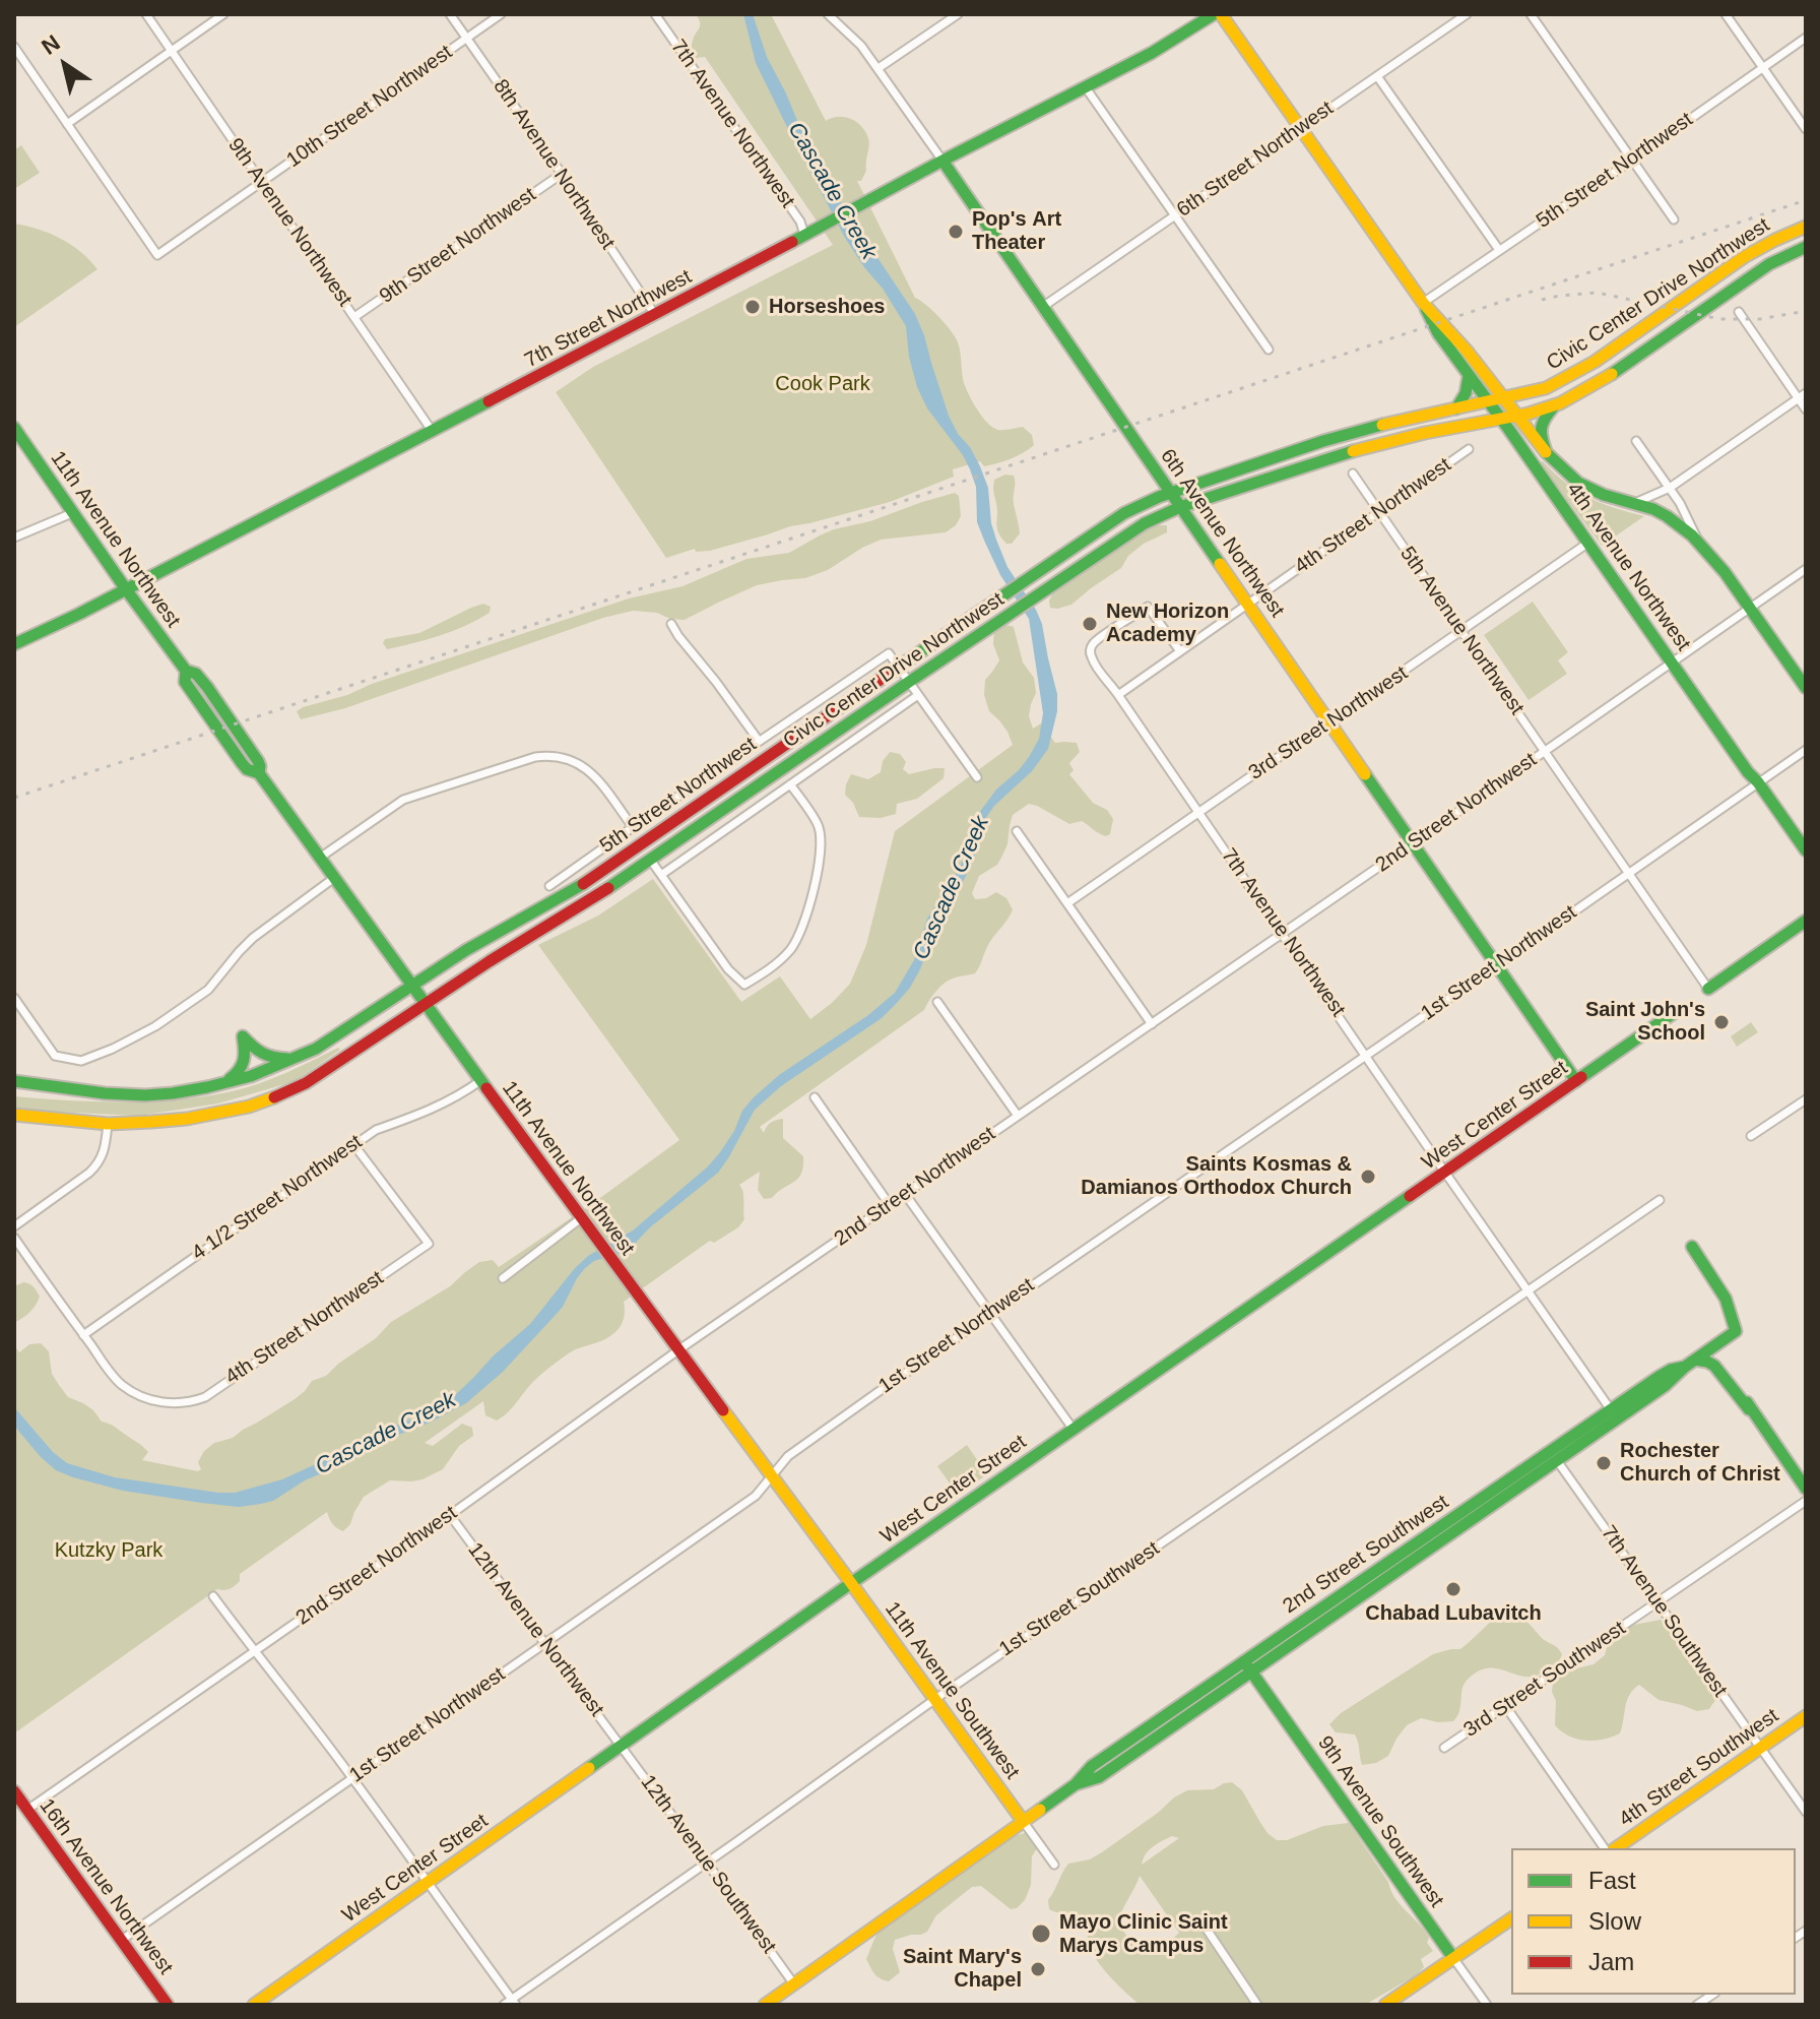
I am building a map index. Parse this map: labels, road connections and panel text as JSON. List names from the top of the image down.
{
  "streets": {
    "main road": [
      "Civic Center Drive Northwest",
      "7th Street Northwest",
      "6th Avenue Northwest",
      "11th Avenue Northwest",
      "4th Avenue Northwest",
      "West Center Street",
      "2nd Street Southwest",
      "11th Avenue Southwest",
      "4th Street Southwest",
      "9th Avenue Southwest",
      "16th Avenue Northwest"
    ],
    "street": [
      "10th Street Northwest",
      "7th Avenue Northwest",
      "6th Street Northwest",
      "8th Avenue Northwest",
      "5th Street Northwest",
      "9th Avenue Northwest",
      "9th Street Northwest",
      "4th Street Northwest",
      "5th Avenue Northwest",
      "3rd Street Northwest",
      "2nd Street Northwest",
      "1st Street Northwest",
      "4 1/2 Street Northwest",
      "1st Street Southwest",
      "7th Avenue Southwest",
      "12th Avenue Northwest",
      "3rd Street Southwest",
      "12th Avenue Southwest"
    ]
  },
  "crossings": [
    ["10th Street Northwest", "8th Avenue Northwest"],
    ["10th Street Northwest", "9th Avenue Northwest"],
    ["7th Avenue Northwest", "7th Street Northwest"],
    ["7th Avenue Northwest", "4th Street Northwest"],
    ["7th Avenue Northwest", "3rd Street Northwest"],
    ["7th Avenue Northwest", "2nd Street Northwest"],
    ["7th Avenue Northwest", "1st Street Northwest"],
    ["7th Avenue Northwest", "West Center Street"],
    ["6th Street Northwest", "6th Avenue Northwest"],
    ["6th Street Northwest", "4th Avenue Northwest"],
    ["8th Avenue Northwest", "9th Street Northwest"],
    ["8th Avenue Northwest", "7th Street Northwest"],
    ["5th Street Northwest", "Civic Center Drive Northwest"],
    ["5th Street Northwest", "4th Avenue Northwest"],
    ["9th Avenue Northwest", "9th Street Northwest"],
    ["9th Avenue Northwest", "7th Street Northwest"],
    ["Civic Center Drive Northwest", "6th Avenue Northwest"],
    ["Civic Center Drive Northwest", "11th Avenue Northwest"],
    ["Civic Center Drive Northwest", "4th Avenue Northwest"],
    ["7th Street Northwest", "6th Avenue Northwest"],
    ["7th Street Northwest", "11th Avenue Northwest"],
    ["4th Street Northwest", "6th Avenue Northwest"],
    ["4th Street Northwest", "5th Avenue Northwest"],
    ["4th Street Northwest", "4 1/2 Street Northwest"],
    ["6th Avenue Northwest", "3rd Street Northwest"],
    ["6th Avenue Northwest", "2nd Street Northwest"],
    ["6th Avenue Northwest", "1st Street Northwest"],
    ["6th Avenue Northwest", "West Center Street"],
    ["11th Avenue Northwest", "2nd Street Northwest"],
    ["11th Avenue Northwest", "1st Street Northwest"],
    ["11th Avenue Northwest", "West Center Street"],
    ["11th Avenue Northwest", "4 1/2 Street Northwest"],
    ["11th Avenue Northwest", "11th Avenue Southwest"],
    ["4th Avenue Northwest", "3rd Street Northwest"],
    ["4th Avenue Northwest", "2nd Street Northwest"],
    ["4th Avenue Northwest", "1st Street Northwest"],
    ["5th Avenue Northwest", "3rd Street Northwest"],
    ["5th Avenue Northwest", "2nd Street Northwest"],
    ["5th Avenue Northwest", "1st Street Northwest"],
    ["2nd Street Northwest", "12th Avenue Northwest"],
    ["2nd Street Northwest", "16th Avenue Northwest"],
    ["1st Street Northwest", "12th Avenue Northwest"],
    ["1st Street Northwest", "16th Avenue Northwest"],
    ["West Center Street", "12th Avenue Northwest"],
    ["West Center Street", "11th Avenue Southwest"],
    ["West Center Street", "12th Avenue Southwest"],
    ["2nd Street Southwest", "7th Avenue Southwest"],
    ["2nd Street Southwest", "11th Avenue Southwest"],
    ["2nd Street Southwest", "9th Avenue Southwest"],
    ["2nd Street Southwest", "12th Avenue Southwest"],
    ["1st Street Southwest", "11th Avenue Southwest"],
    ["1st Street Southwest", "12th Avenue Southwest"],
    ["7th Avenue Southwest", "3rd Street Southwest"],
    ["7th Avenue Southwest", "4th Street Southwest"],
    ["12th Avenue Northwest", "12th Avenue Southwest"]
  ],
  "water": ["Cascade Creek"],
  "parks": ["Cook Park", "Kutzky Park"],
  "places": [
    "Pop's Art Theater",
    "Horseshoes",
    "New Horizon Academy",
    "Saint John's School",
    "Saints Kosmas & Damianos Orthodox Church",
    "Rochester Church of Christ",
    "Chabad Lubavitch",
    "Mayo Clinic Saint Marys Campus",
    "Saint Mary's Chapel"
  ],
  "legend": ["Fast", "Slow", "Jam"],
  "north": "top left"
}
